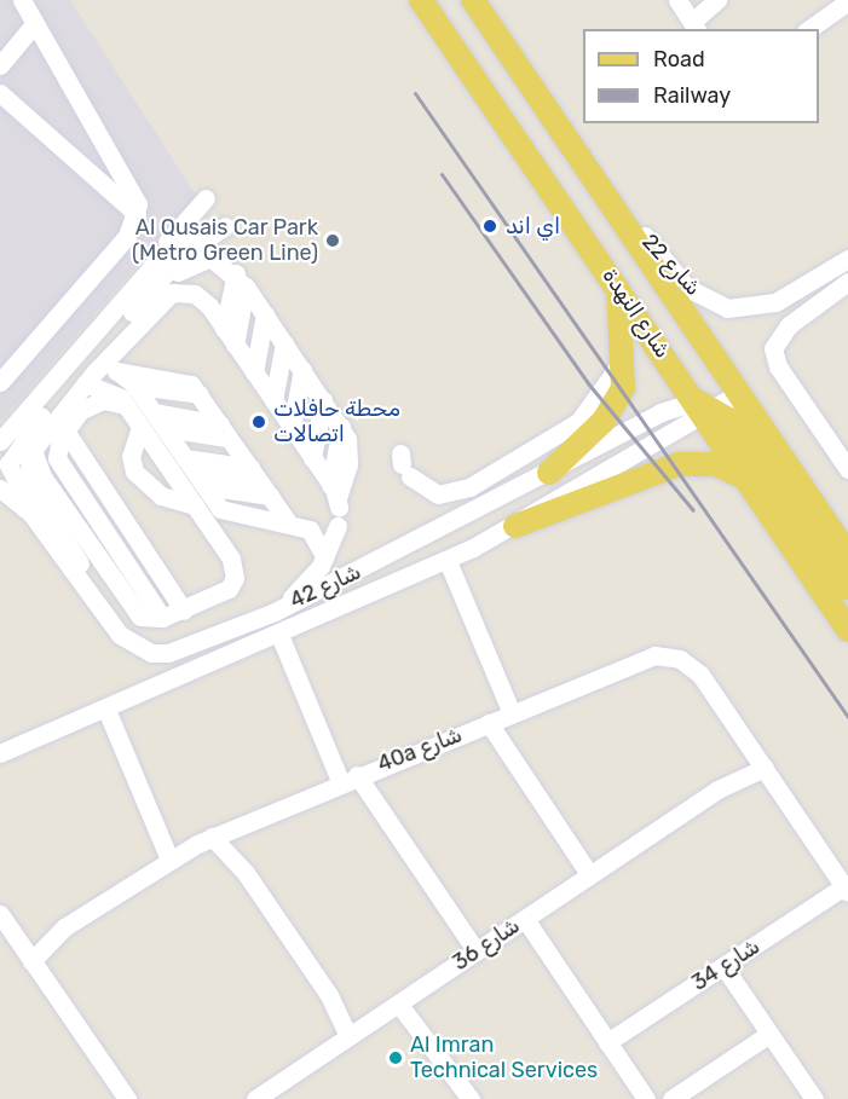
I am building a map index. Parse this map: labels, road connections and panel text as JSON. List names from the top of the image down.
{
  "streets": {
    "main road": ["شارع النهدة"],
    "street": [
      "شارع 22",
      "شارع 42",
      "40a شارع",
      "شارع 36",
      "شارع 34"
    ]
  },
  "crossings": [
    ["شارع 22", "شارع النهدة"],
    ["شارع النهدة", "شارع 42"],
    ["40a شارع", "شارع 36"],
    ["40a شارع", "شارع 34"]
  ],
  "places": [
    "اي اند",
    "Al Qusais Car Park (Metro Green Line)",
    "محطة حافلات اتصالات",
    "Al Imran Technical Services"
  ],
  "legend": ["Road", "Railway"]
}
